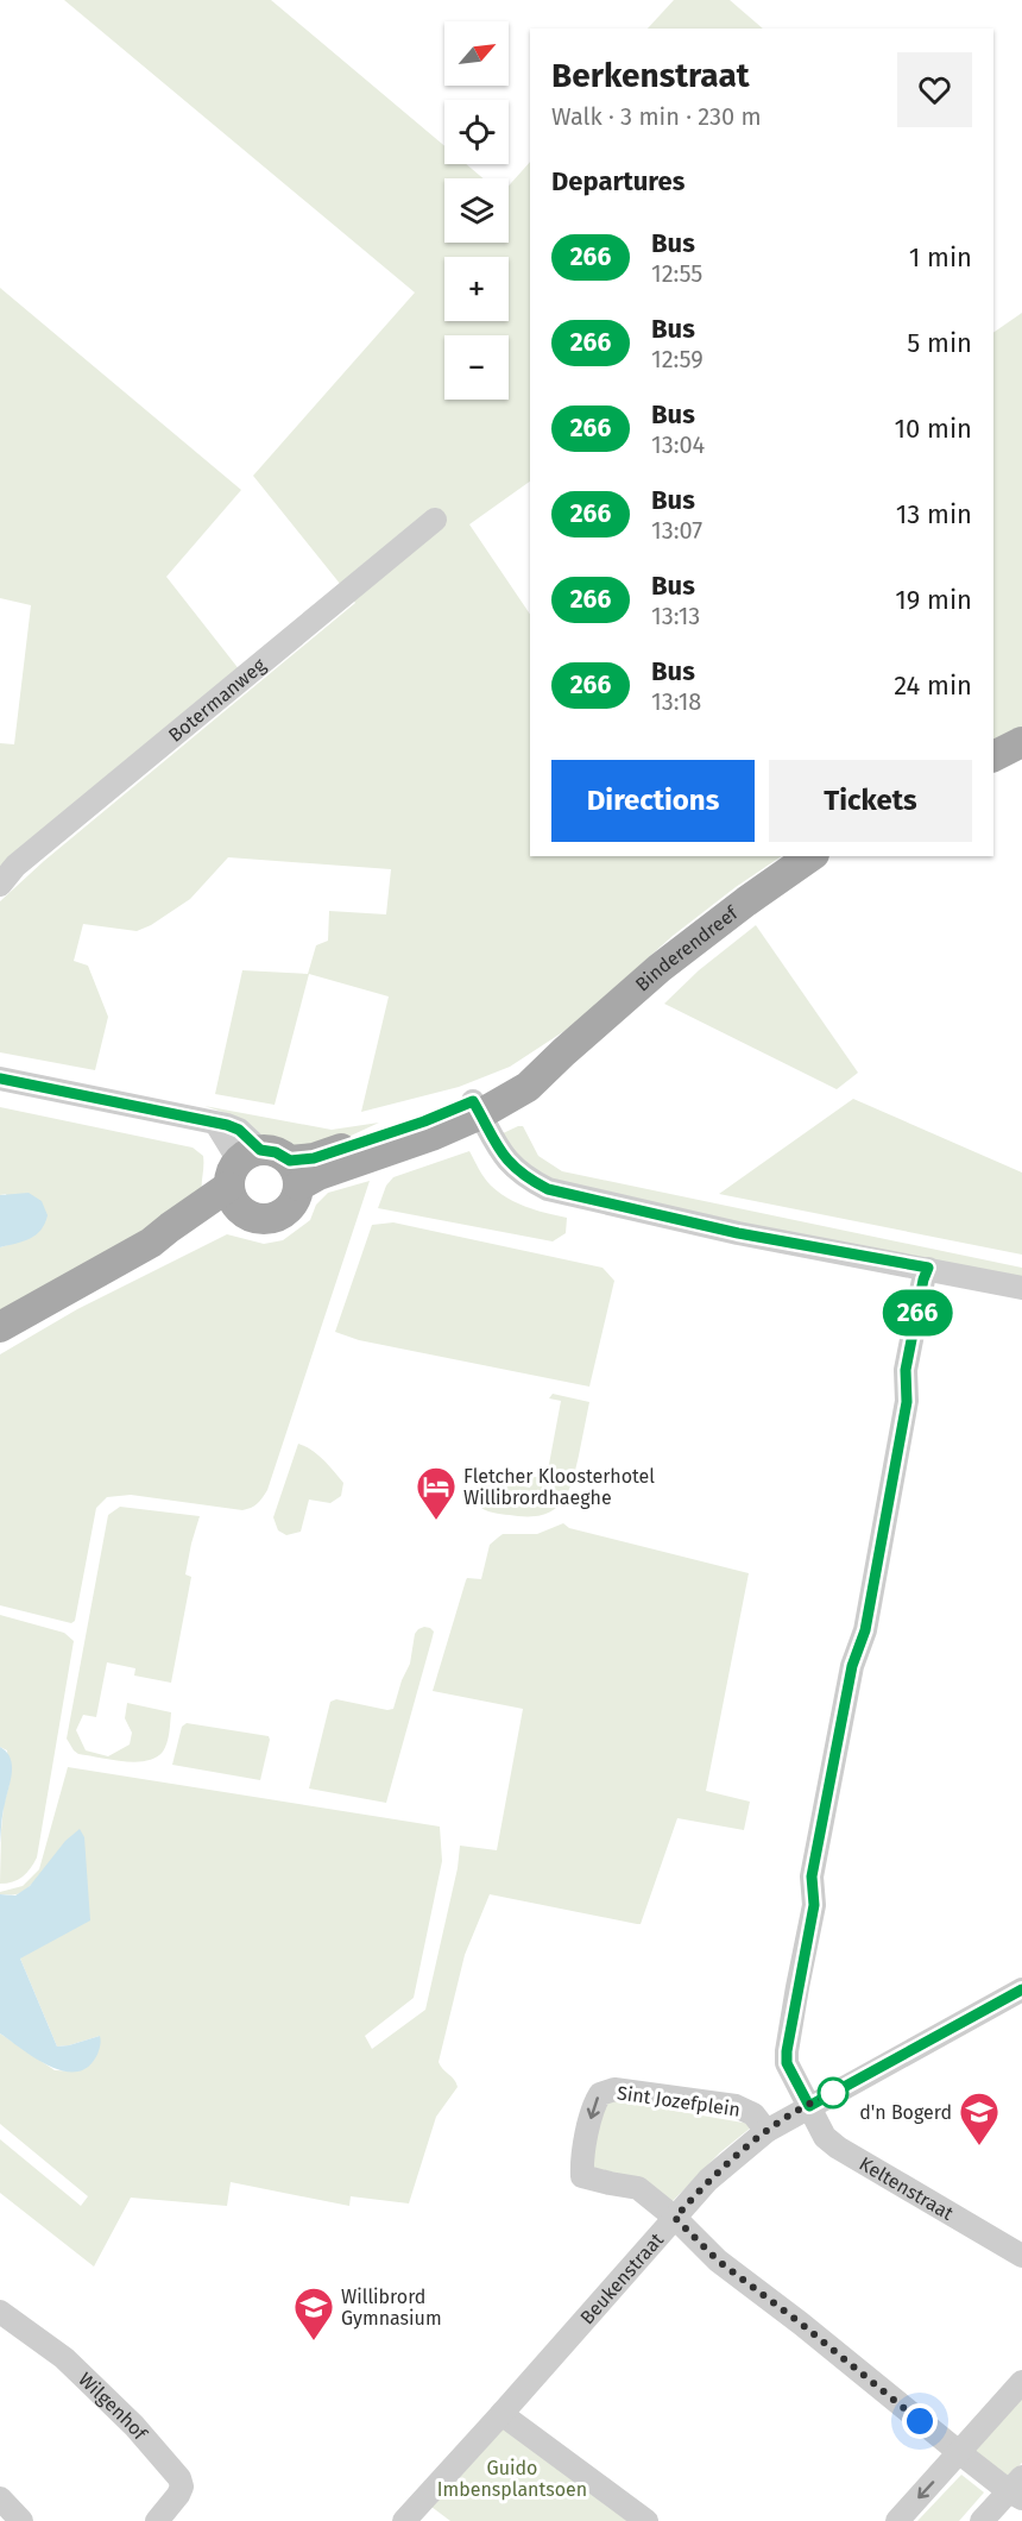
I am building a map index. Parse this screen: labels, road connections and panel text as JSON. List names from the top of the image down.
{
  "streets": {
    "main road": ["Binderendreef"],
    "street": [
      "Botermanweg",
      "Sint Jozefplein",
      "Keltenstraat",
      "Beukenstraat",
      "Wilgenhof"
    ]
  },
  "crossings": [
    ["Sint Jozefplein", "Beukenstraat"],
    ["Keltenstraat", "Beukenstraat"]
  ],
  "parks": ["Guido Imbensplantsoen"],
  "places": {
    "hotel": ["Fletcher Kloosterhotel Willibrordhaeghe"],
    "school or university": ["d'n Bogerd", "Willibrord Gymnasium"]
  },
  "lines": ["bus line 266"],
  "north": "top right",
  "page": {
    "on_map": "266",
    "map_buttons": ["+", "−"],
    "heading": [
      ["Berkenstraat", "Walk · 3 min · 230 m"],
      "Departures"
    ],
    "list": [
      {
        "mark": "266",
        "name": "Bus",
        "note": "12:55",
        "value": "1 min"
      },
      {
        "mark": "266",
        "name": "Bus",
        "note": "12:59",
        "value": "5 min"
      },
      {
        "mark": "266",
        "name": "Bus",
        "note": "13:04",
        "value": "10 min"
      },
      {
        "mark": "266",
        "name": "Bus",
        "note": "13:07",
        "value": "13 min"
      },
      {
        "mark": "266",
        "name": "Bus",
        "note": "13:13",
        "value": "19 min"
      },
      {
        "mark": "266",
        "name": "Bus",
        "note": "13:18",
        "value": "24 min"
      }
    ],
    "buttons": ["Directions", "Tickets"]
  }
}
